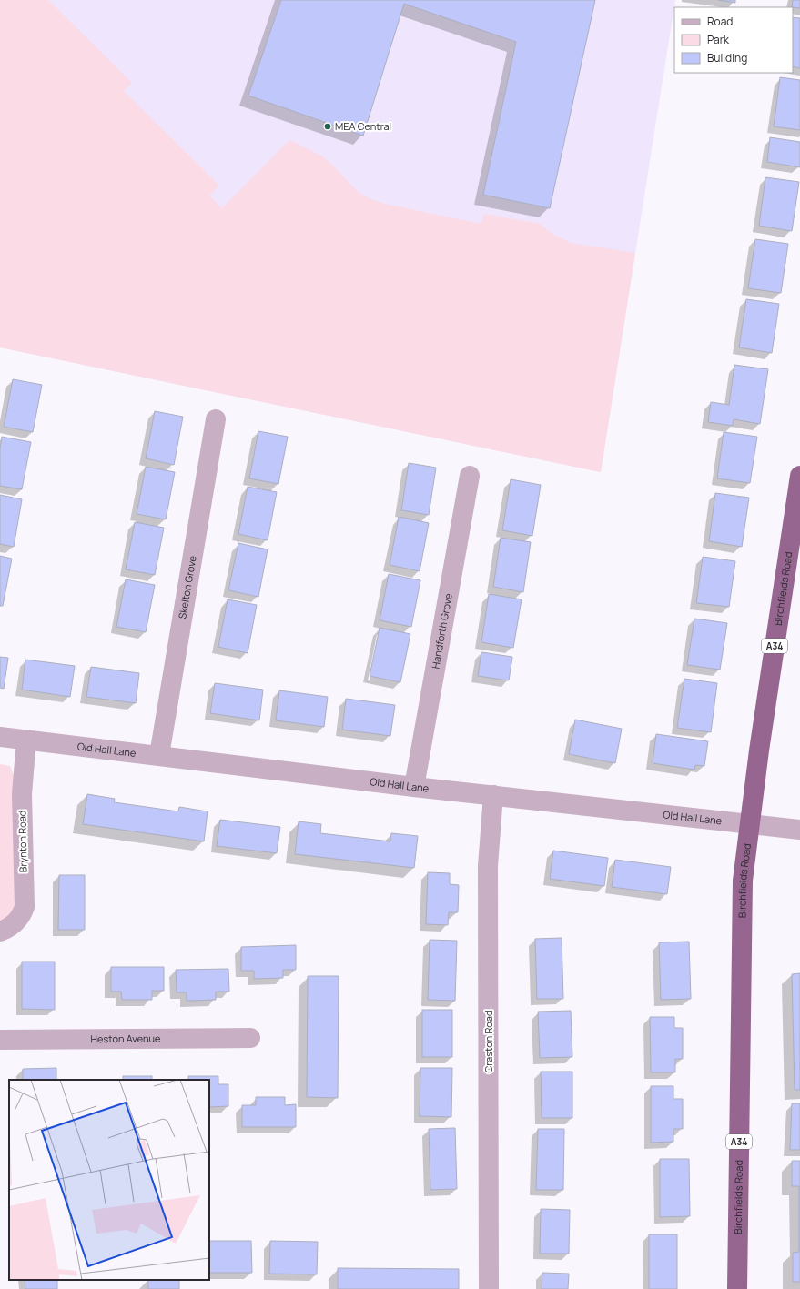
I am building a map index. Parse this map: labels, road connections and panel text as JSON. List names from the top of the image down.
{
  "streets": {
    "highway": ["Birchfields Road", "A34"],
    "street": [
      "Skelton Grove",
      "Handforth Grove",
      "Old Hall Lane",
      "Brynton Road",
      "Heston Avenue",
      "Craston Road"
    ]
  },
  "crossings": [
    ["Skelton Grove", "Old Hall Lane"],
    ["Birchfields Road", "Old Hall Lane"],
    ["Handforth Grove", "Old Hall Lane"],
    ["Old Hall Lane", "Brynton Road"],
    ["Old Hall Lane", "Craston Road"]
  ],
  "places": ["MEA Central"],
  "legend": ["Road", "Park", "Building"]
}
